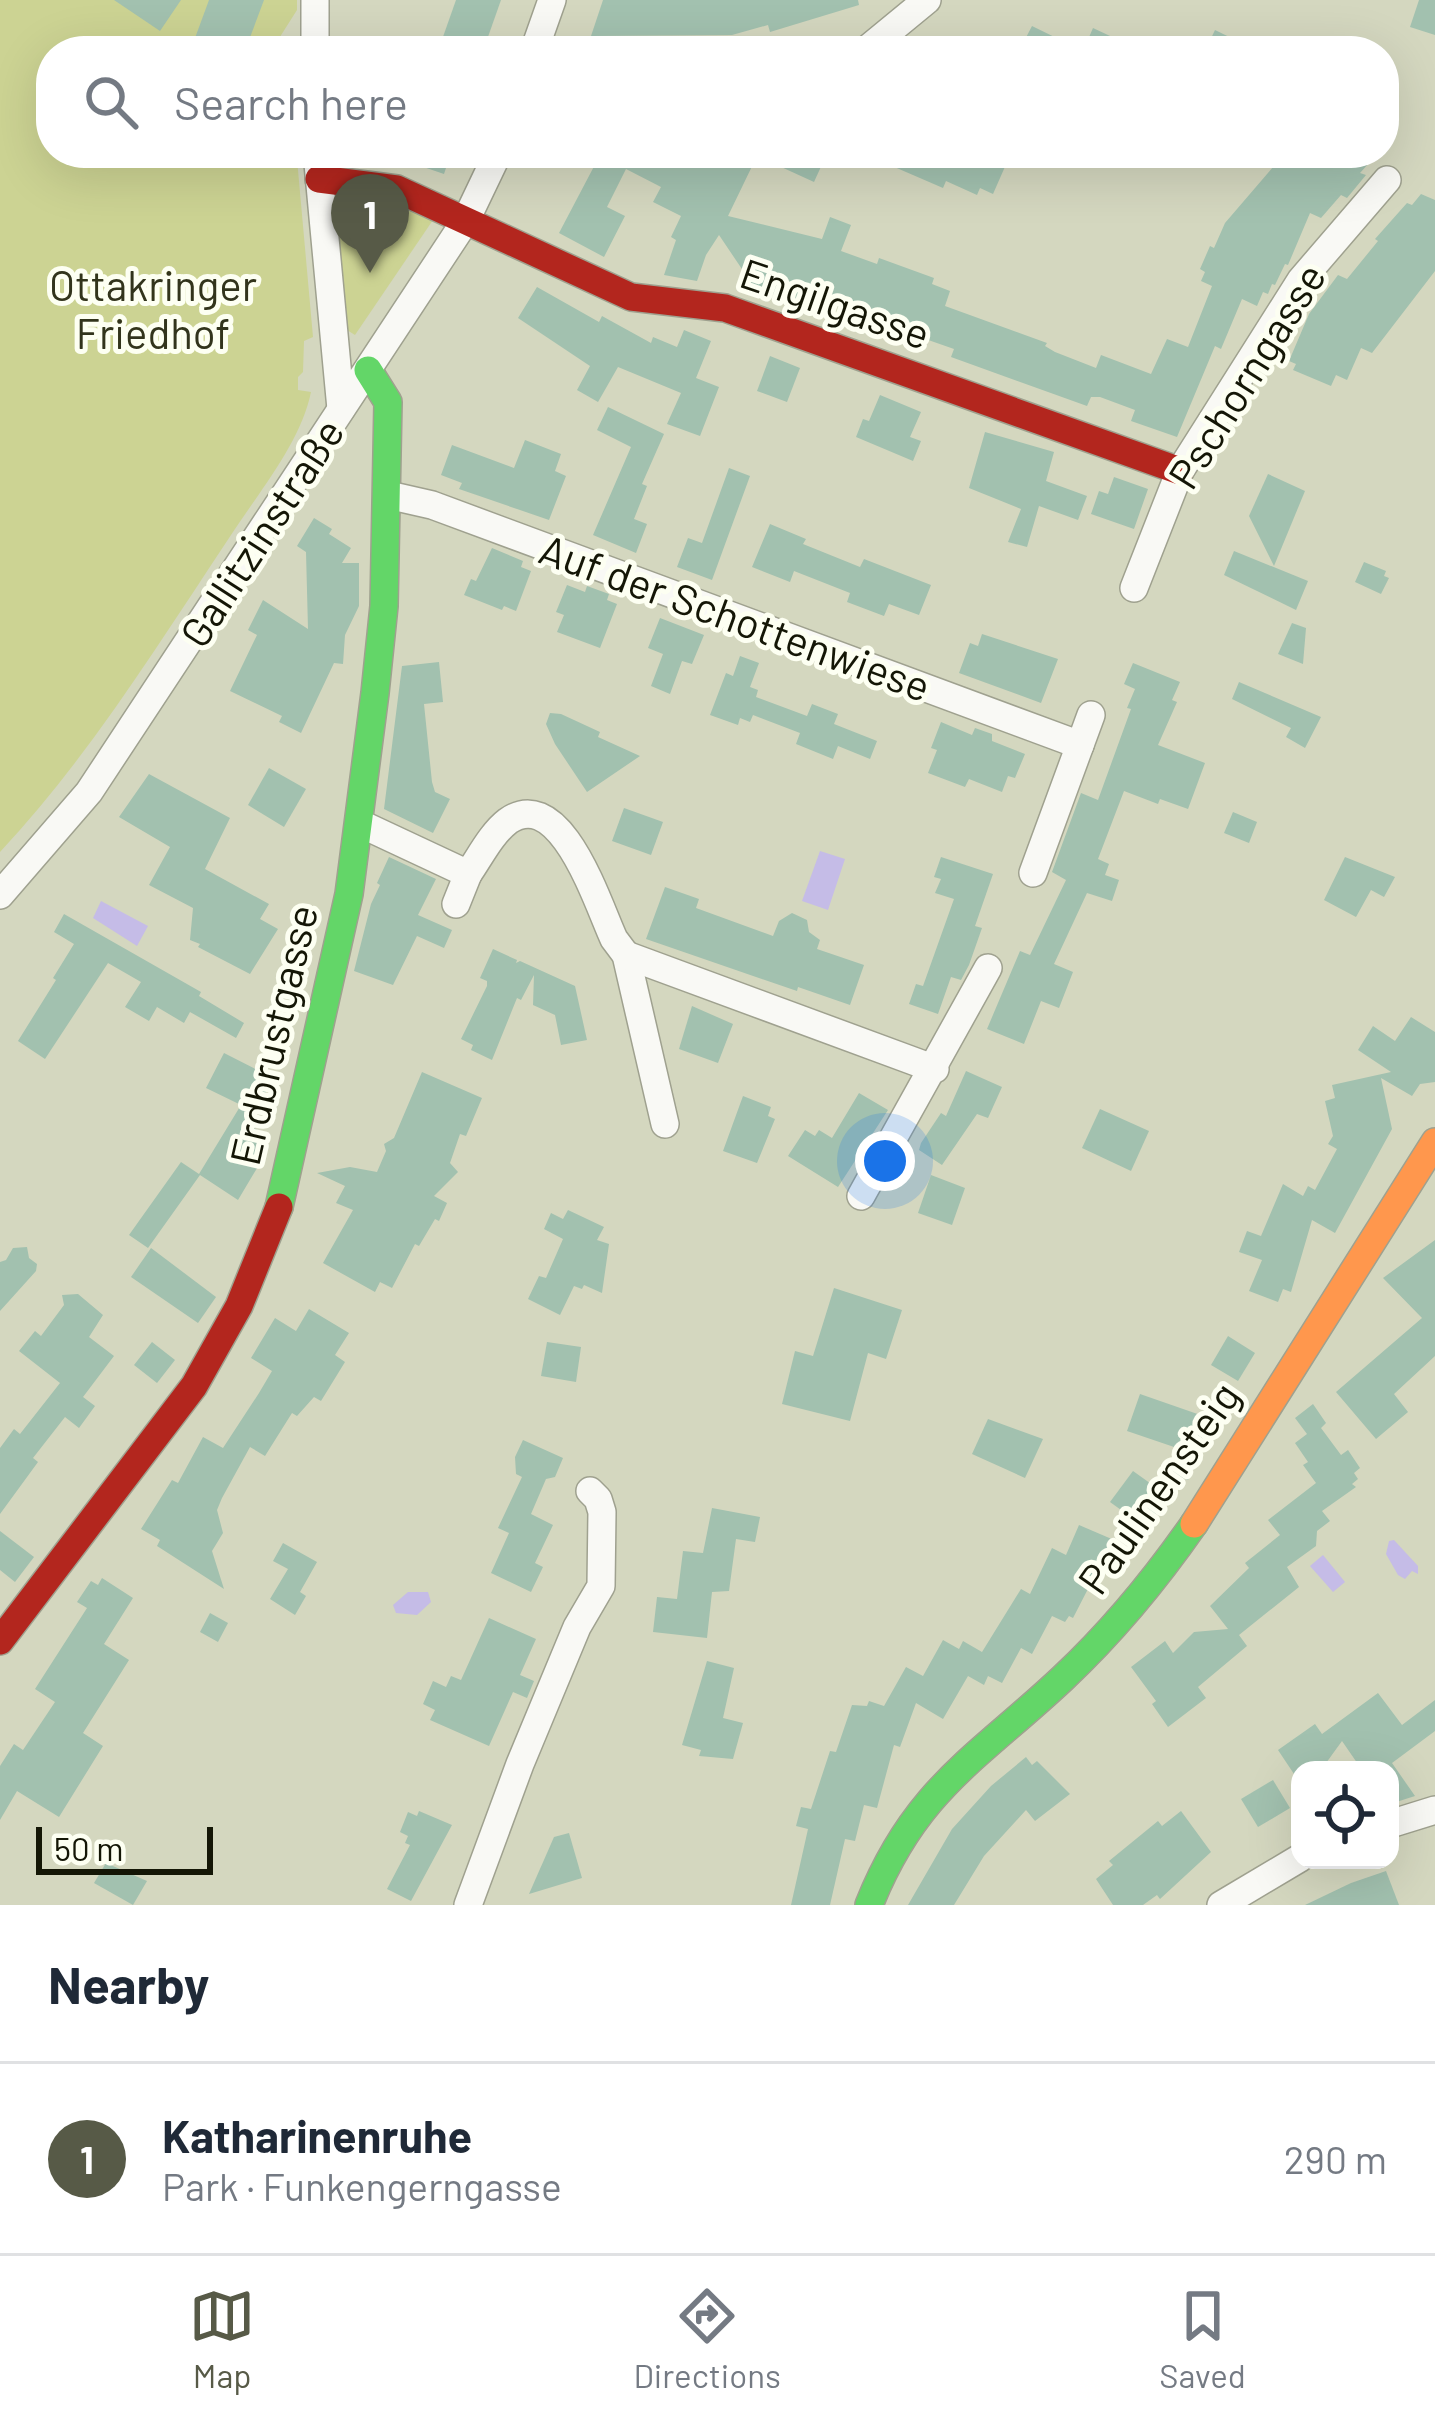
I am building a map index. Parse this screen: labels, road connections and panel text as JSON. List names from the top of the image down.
{
  "streets": {
    "street": [
      "Engilgasse",
      "Pschorngasse",
      "Gallitzinstraße",
      "Auf der Schottenwiese",
      "Erdbrustgasse",
      "Paulinensteig"
    ]
  },
  "crossings": [
    ["Engilgasse", "Pschorngasse"],
    ["Engilgasse", "Gallitzinstraße"],
    ["Gallitzinstraße", "Erdbrustgasse"],
    ["Auf der Schottenwiese", "Erdbrustgasse"]
  ],
  "parks": ["Ottakringer Friedhof"],
  "scale_bar": "50 m",
  "page": {
    "search": "Search here",
    "pins": "1",
    "scale": "50 m",
    "heading": "Nearby",
    "list": [
      {
        "mark": "1",
        "name": "Katharinenruhe",
        "note": "Park · Funkengerngasse",
        "value": "290 m"
      }
    ],
    "nav": ["Map", "Directions", "Saved"]
  }
}
